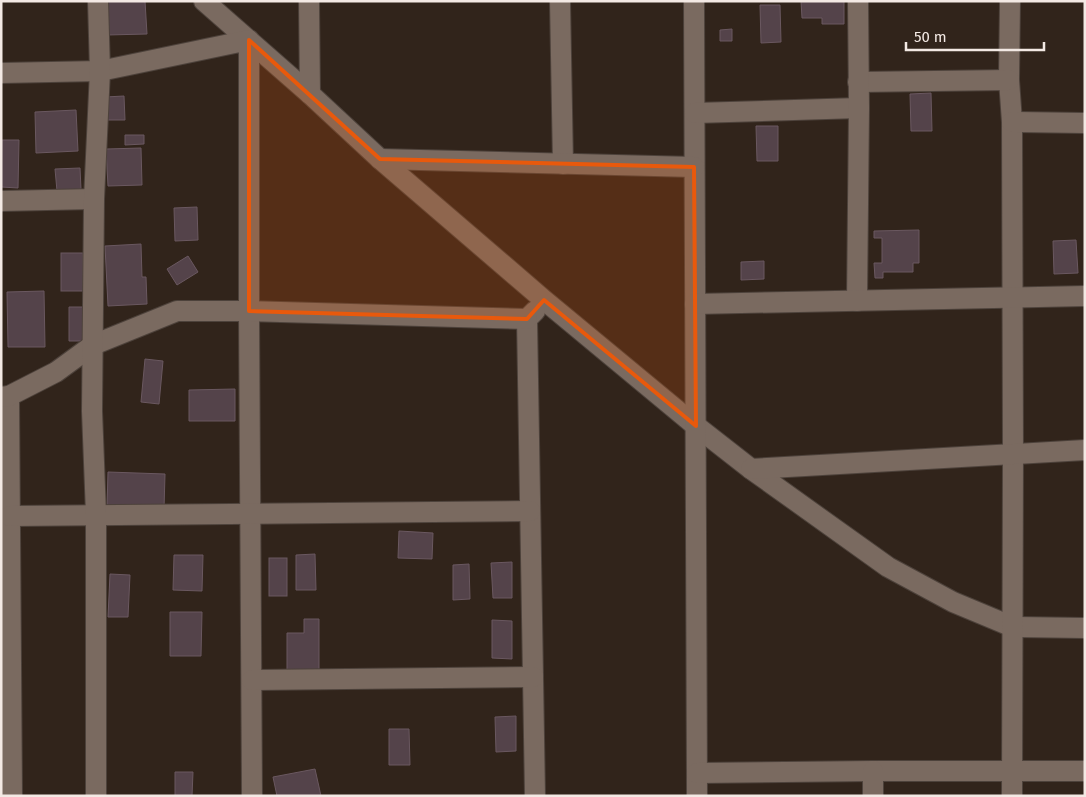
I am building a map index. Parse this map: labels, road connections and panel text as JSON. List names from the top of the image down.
{
  "scale_bar": "50 m"
}
